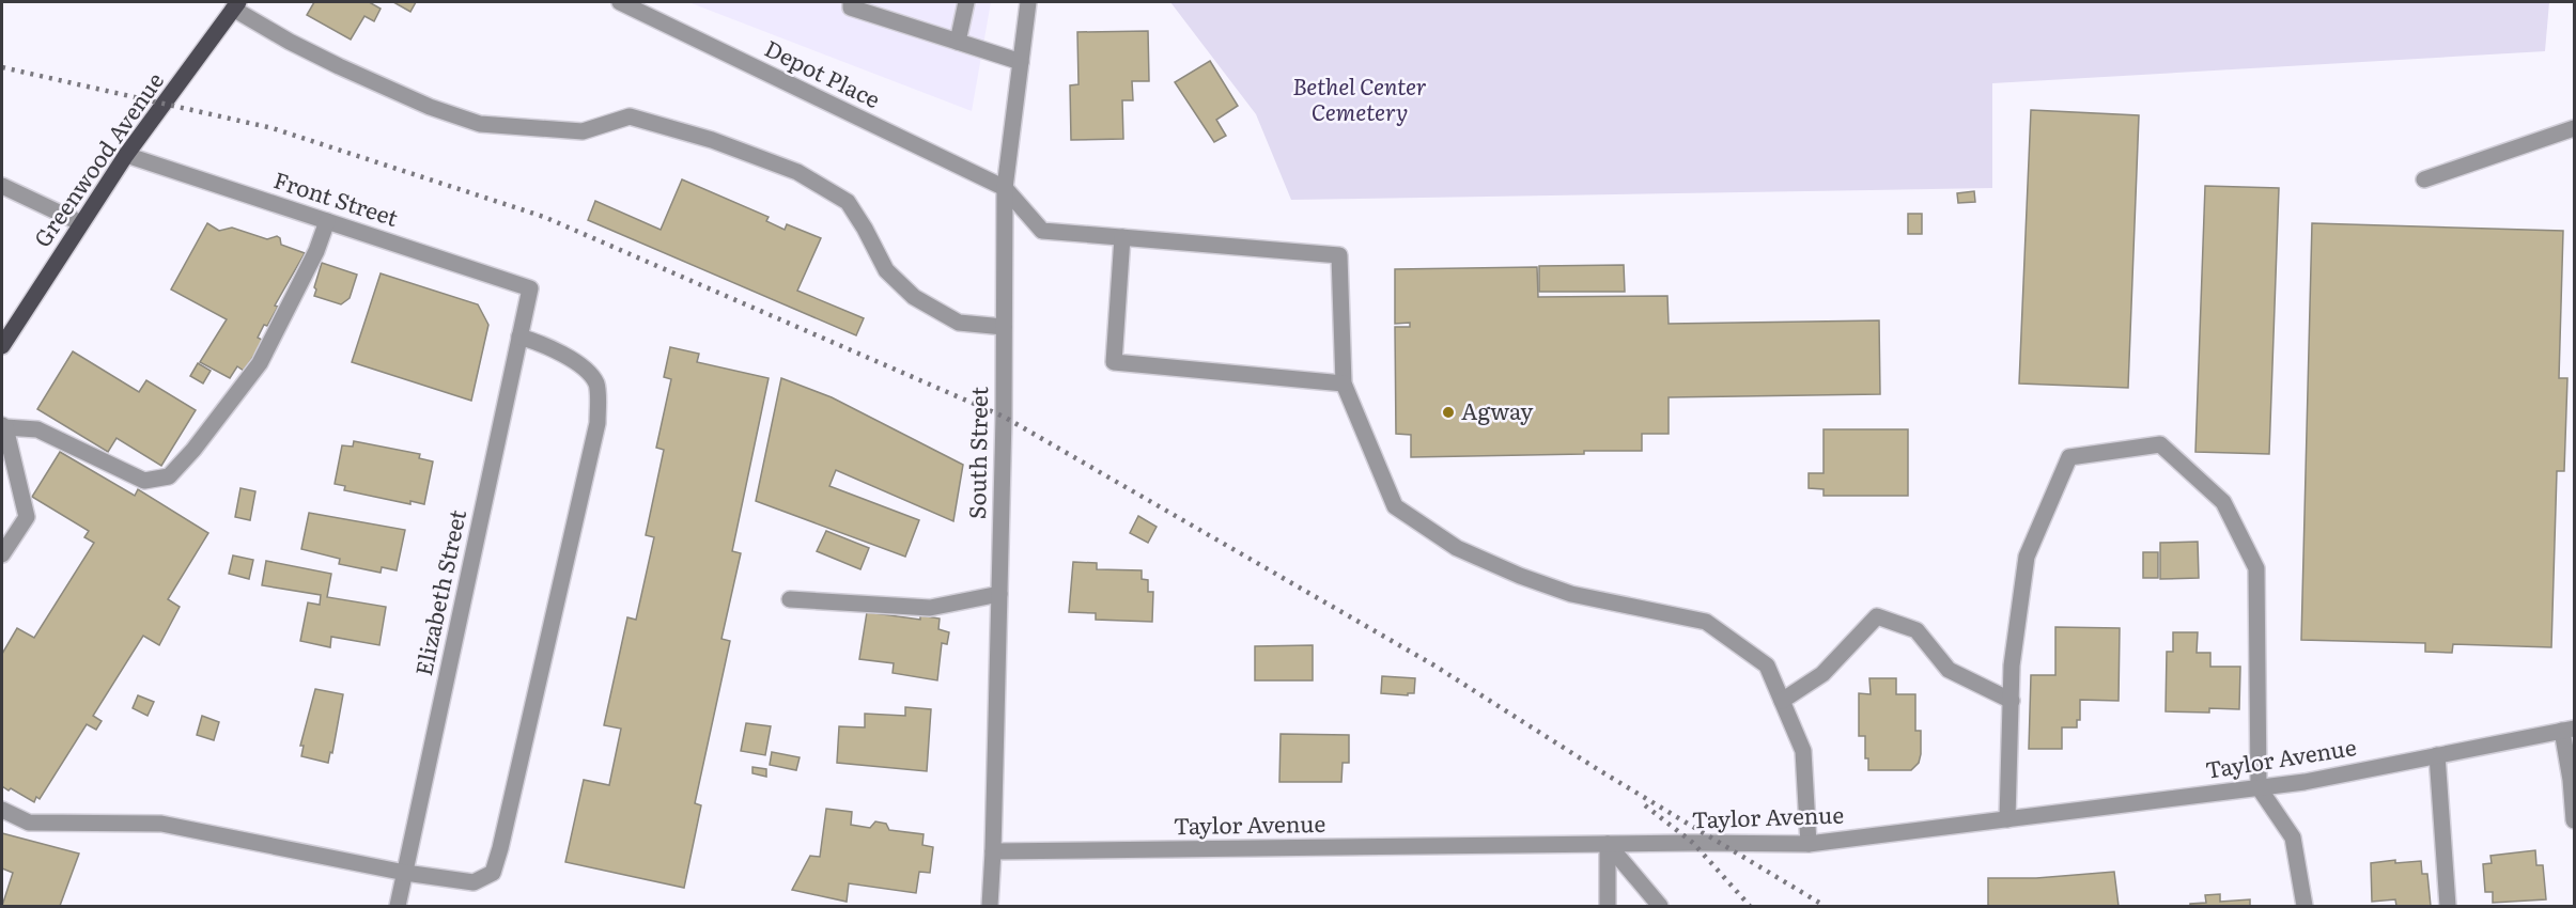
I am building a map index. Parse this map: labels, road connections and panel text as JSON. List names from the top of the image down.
{
  "streets": {
    "main road": ["Greenwood Avenue"],
    "street": [
      "Depot Place",
      "Front Street",
      "South Street",
      "Elizabeth Street",
      "Taylor Avenue"
    ]
  },
  "crossings": [
    ["Depot Place", "South Street"],
    ["Greenwood Avenue", "Front Street"],
    ["Front Street", "Elizabeth Street"],
    ["South Street", "Taylor Avenue"]
  ],
  "parks": ["Bethel Center Cemetery"],
  "places": ["Agway"]
}
